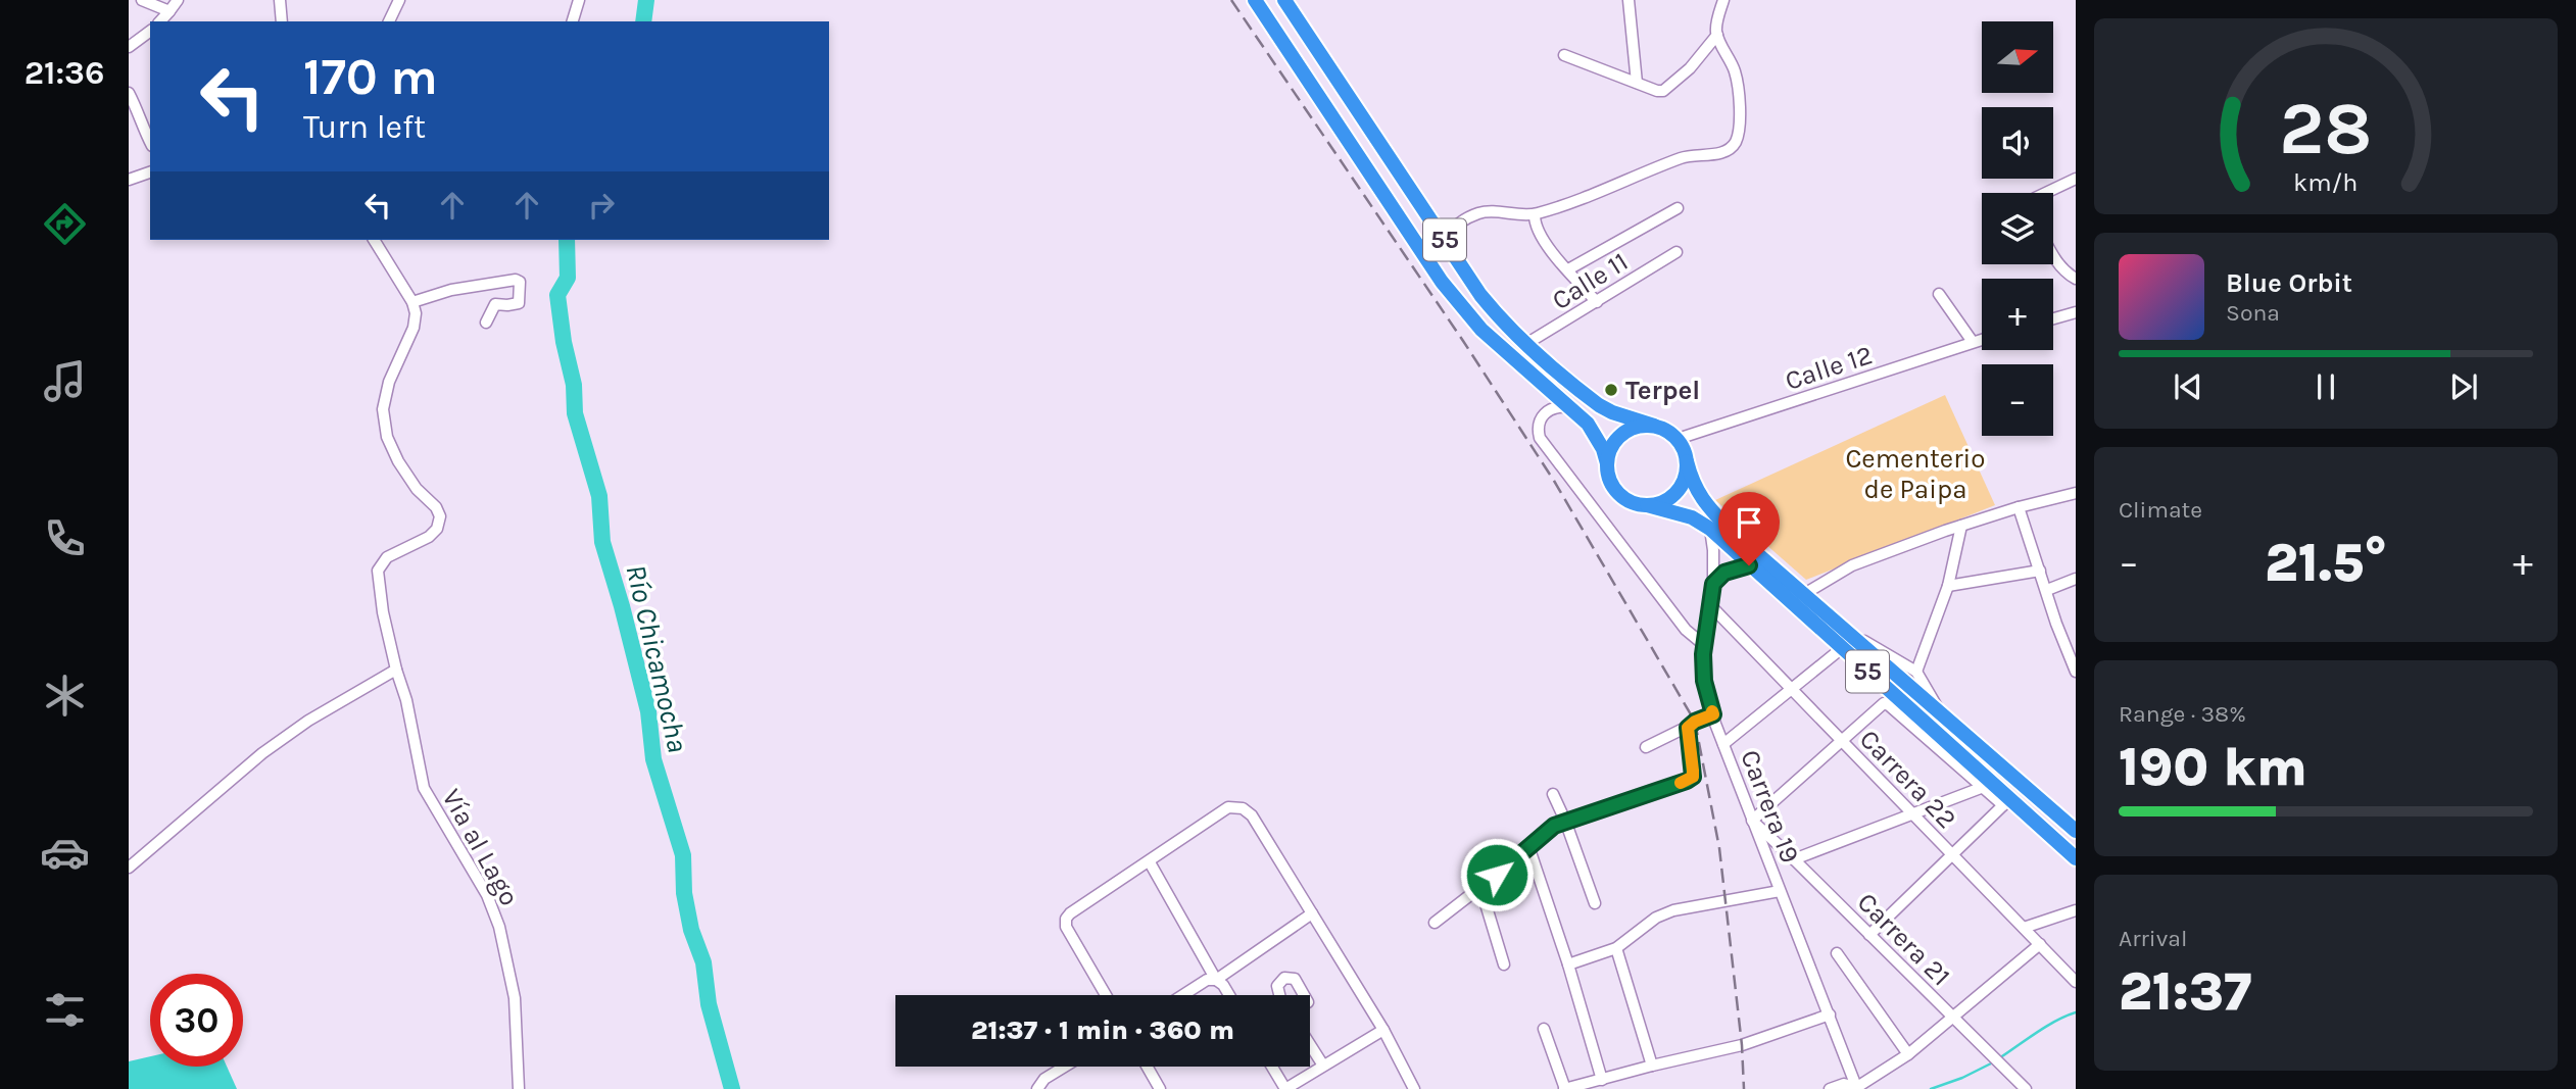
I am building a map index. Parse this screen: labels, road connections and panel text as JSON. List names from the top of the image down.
{
  "streets": {
    "highway": ["55"],
    "street": [
      "Calle 11",
      "Calle 12",
      "Carrera 22",
      "Carrera 19",
      "Vía al Lago",
      "Carrera 21"
    ]
  },
  "crossings": [
    ["55", "Calle 11"],
    ["55", "Calle 12"],
    ["55", "Carrera 19"],
    ["Carrera 22", "Carrera 19"],
    ["Carrera 19", "Carrera 21"]
  ],
  "water": ["Río Chicamocha"],
  "parks": ["Cementerio de Paipa"],
  "places": ["Terpel"],
  "north": "right",
  "page": {
    "tabs": "21:36",
    "map_buttons": ["+", "−"],
    "turn": ["170 m", "Turn left"],
    "song": ["Blue Orbit", "Sona"],
    "tile": [
      "Climate",
      ["Range · 38%", "190 km"],
      ["Arrival", "21:37"]
    ],
    "heat": ["−", "21.5°", "+"],
    "limit": "30",
    "trip": "21:37 · 1 min · 360 m",
    "gauge": ["28", "km/h"]
  }
}
